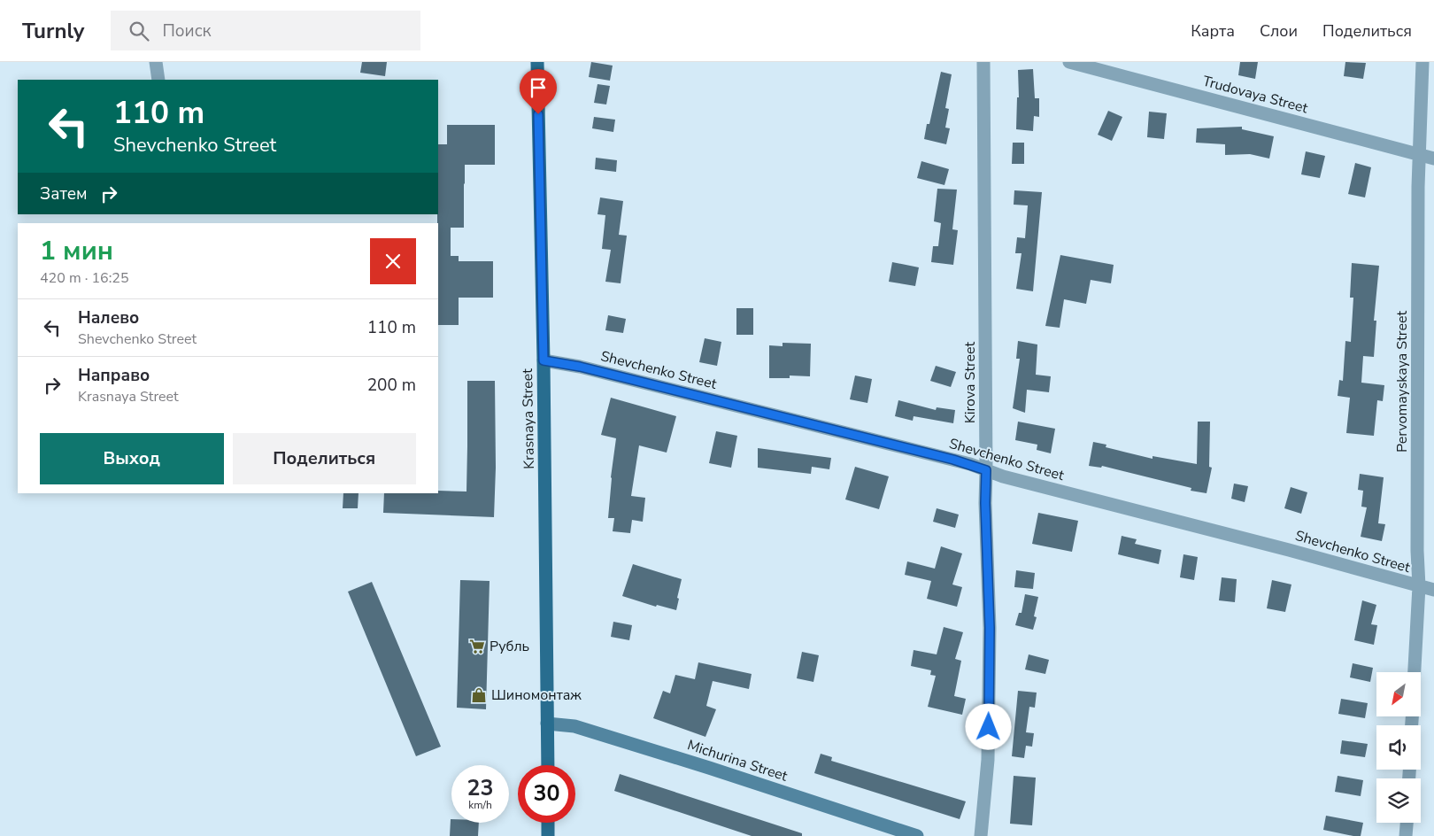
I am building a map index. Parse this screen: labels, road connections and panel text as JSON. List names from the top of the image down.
{
  "streets": {
    "main road": ["Krasnaya Street"],
    "street": [
      "Trudovaya Street",
      "Shevchenko Street",
      "Pervomayskaya Street",
      "Kirova Street",
      "Michurina Street"
    ]
  },
  "crossings": [
    ["Trudovaya Street", "Pervomayskaya Street"],
    ["Shevchenko Street", "Pervomayskaya Street"],
    ["Shevchenko Street", "Kirova Street"],
    ["Shevchenko Street", "Krasnaya Street"],
    ["Krasnaya Street", "Michurina Street"]
  ],
  "places": {
    "supermarket": ["Рубль"],
    "shop": ["Шиномонтаж"]
  },
  "north": "bottom left",
  "page": {
    "header": "Turnly",
    "search": "Поиск",
    "nav": ["Карта", "Слои", "Поделиться"],
    "turn": ["110 m", "Shevchenko Street"],
    "then": "Затем",
    "heading": ["1 мин", "420 m · 16:25"],
    "list": [
      {
        "name": "Налево",
        "note": "Shevchenko Street",
        "value": "110 m"
      },
      {
        "name": "Направо",
        "note": "Krasnaya Street",
        "value": "200 m"
      }
    ],
    "buttons": ["Выход", "Поделиться"],
    "speed": "23 km/h",
    "limit": "30"
  }
}
